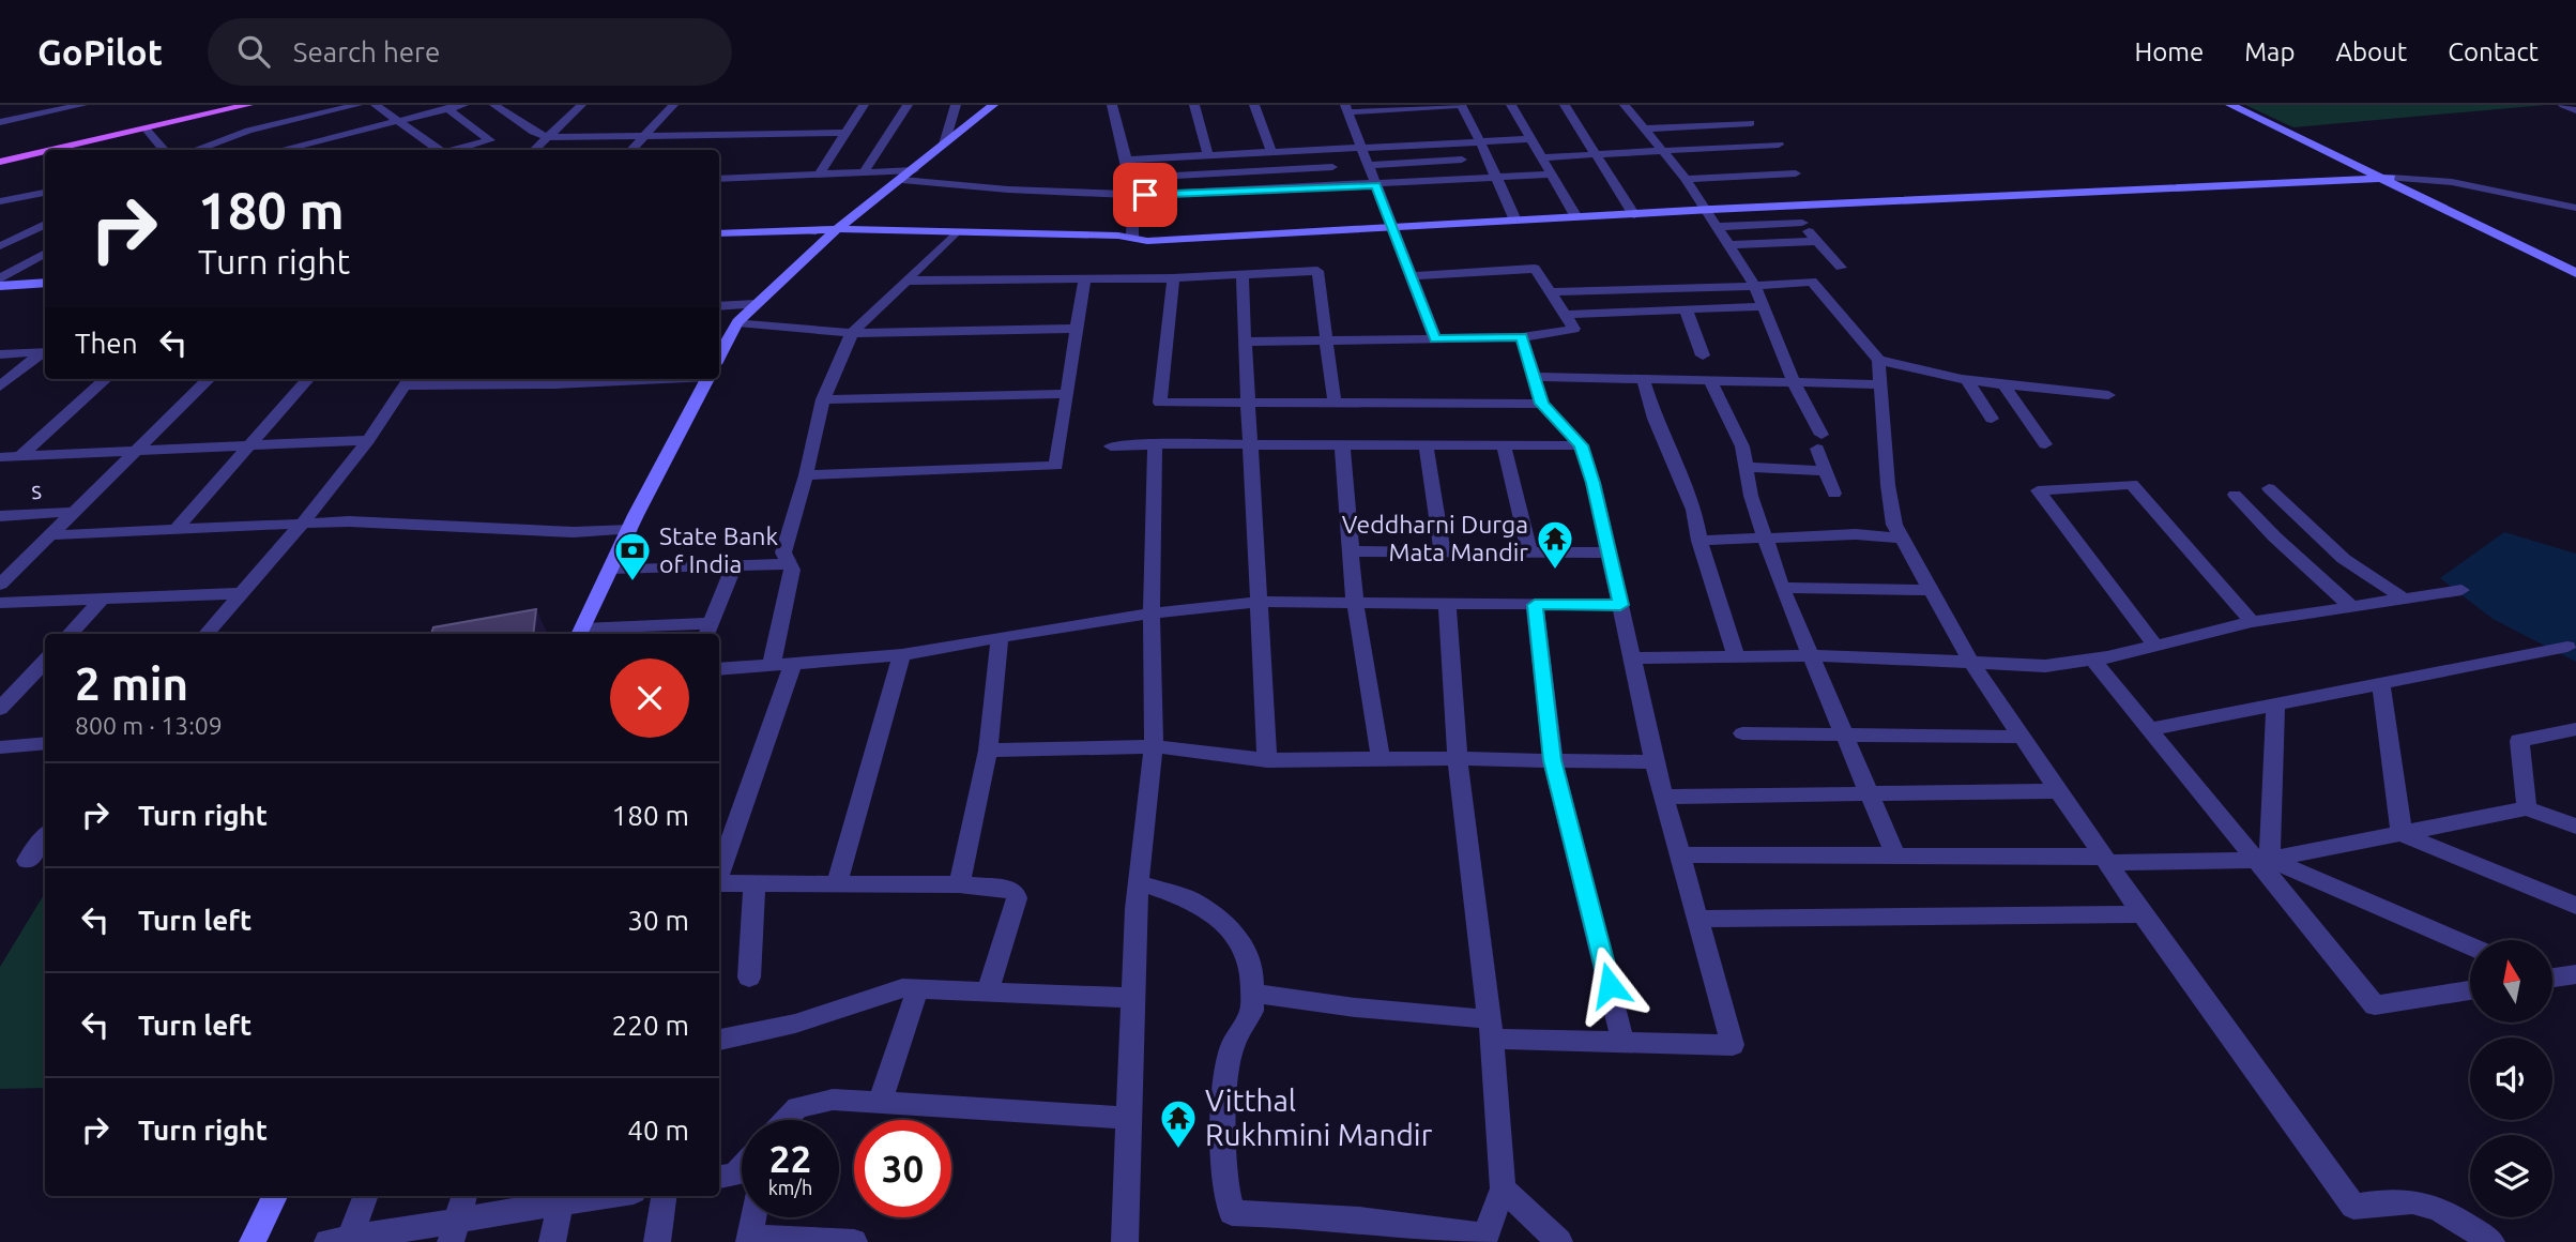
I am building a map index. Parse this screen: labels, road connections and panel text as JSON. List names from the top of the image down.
{
  "streets": {
    "street": ["s"]
  },
  "places": {
    "temple": ["Veddharni Durga Mata Mandir", "Vitthal Rukhmini Mandir"],
    "bank": ["State Bank of India"]
  },
  "north": "top",
  "page": {
    "header": "GoPilot",
    "search": "Search here",
    "nav": [
      "Home",
      "Map",
      "About",
      "Contact"
    ],
    "turn": ["180 m", "Turn right"],
    "then": "Then",
    "heading": ["2 min", "800 m · 13:09"],
    "list": [
      {
        "name": "Turn right",
        "value": "180 m"
      },
      {
        "name": "Turn left",
        "value": "30 m"
      },
      {
        "name": "Turn left",
        "value": "220 m"
      },
      {
        "name": "Turn right",
        "value": "40 m"
      }
    ],
    "speed": "22 km/h",
    "limit": "30"
  }
}
